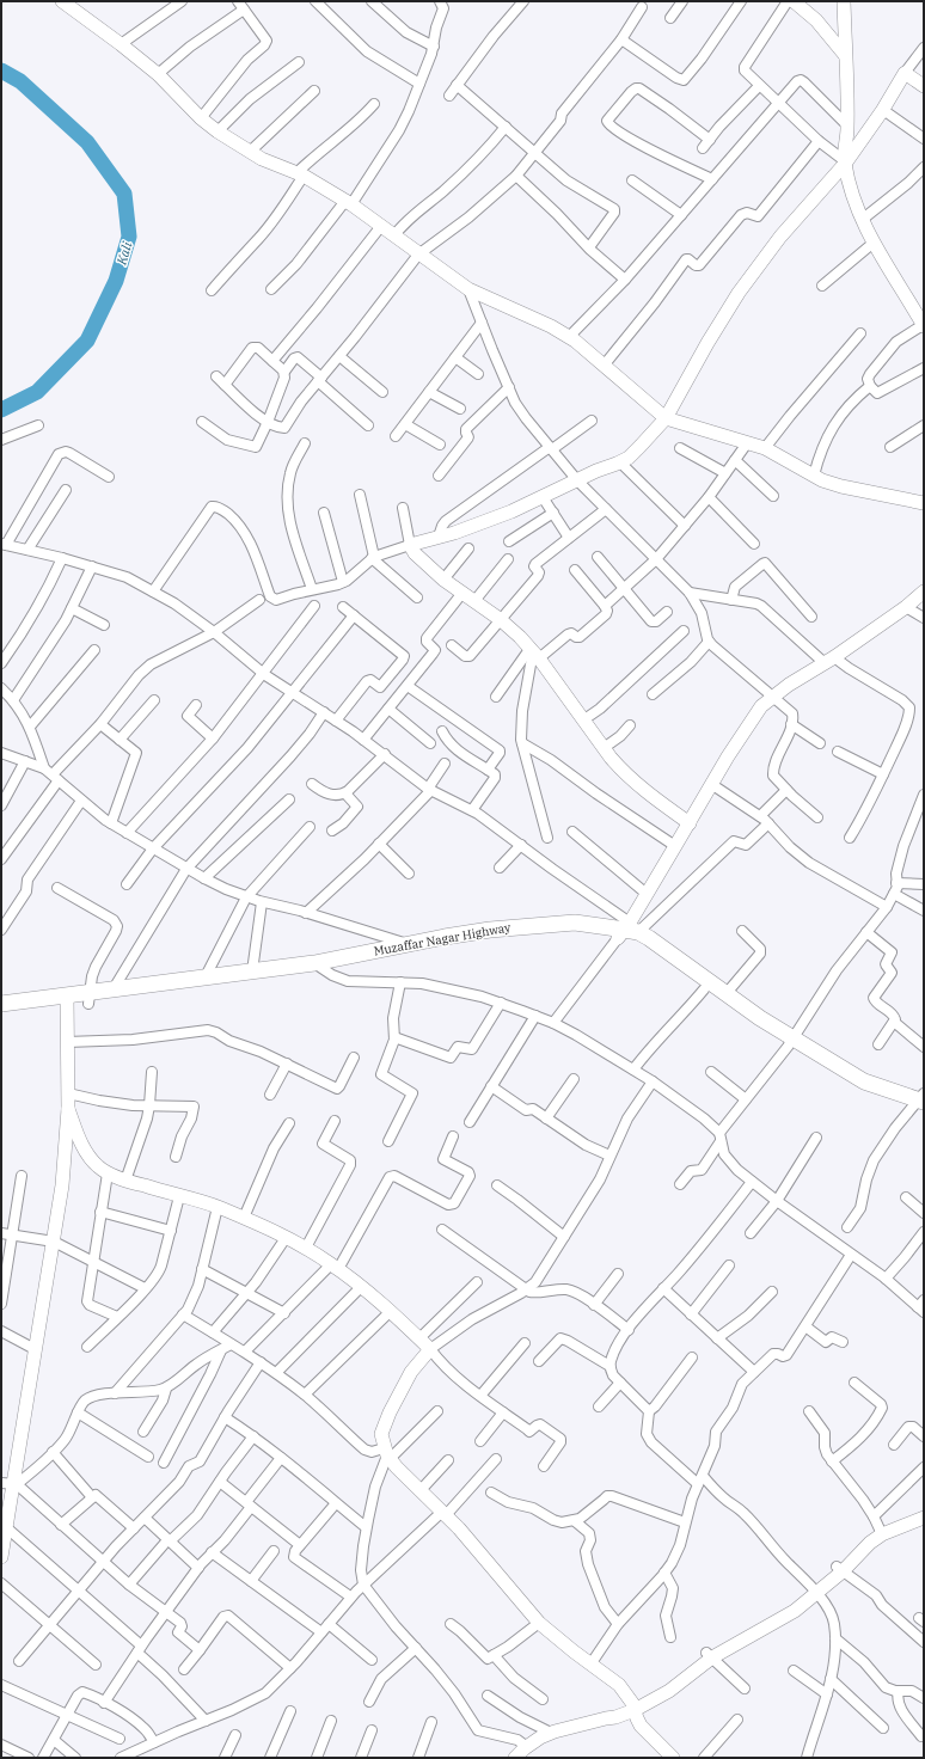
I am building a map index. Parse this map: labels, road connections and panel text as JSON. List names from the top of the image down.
{
  "streets": {
    "main road": ["Muzaffar Nagar Highway"]
  },
  "water": ["Kali"]
}
